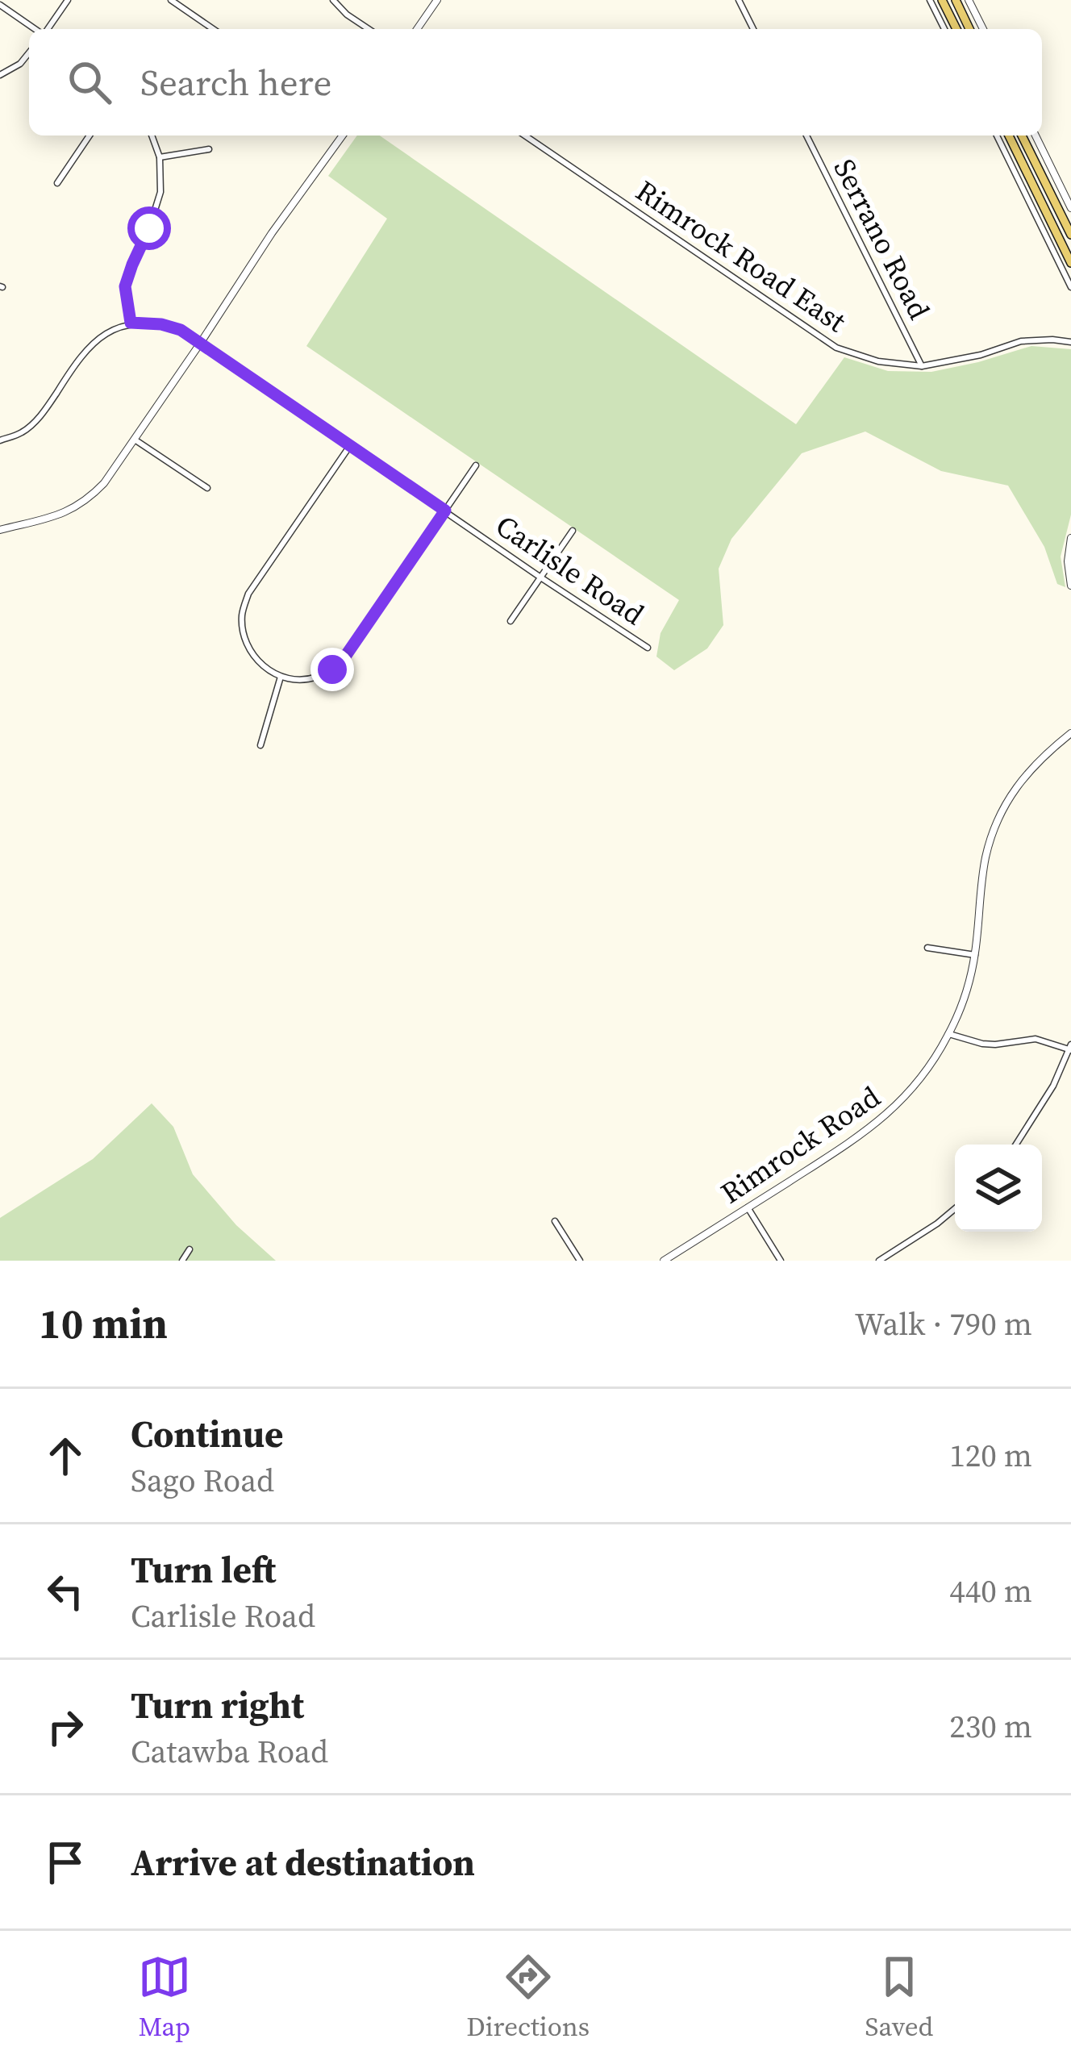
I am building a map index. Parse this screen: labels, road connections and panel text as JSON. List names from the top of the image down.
{
  "streets": {
    "street": [
      "Serrano Road",
      "Rimrock Road East",
      "Carlisle Road",
      "Rimrock Road"
    ]
  },
  "crossings": [
    ["Serrano Road", "Rimrock Road East"]
  ],
  "page": {
    "search": "Search here",
    "heading": ["10 min", "Walk · 790 m"],
    "list": [
      ["Continue", "Sago Road", "120 m"],
      ["Turn left", "Carlisle Road", "440 m"],
      ["Turn right", "Catawba Road", "230 m"],
      "Arrive at destination"
    ],
    "nav": ["Map", "Directions", "Saved"]
  }
}
